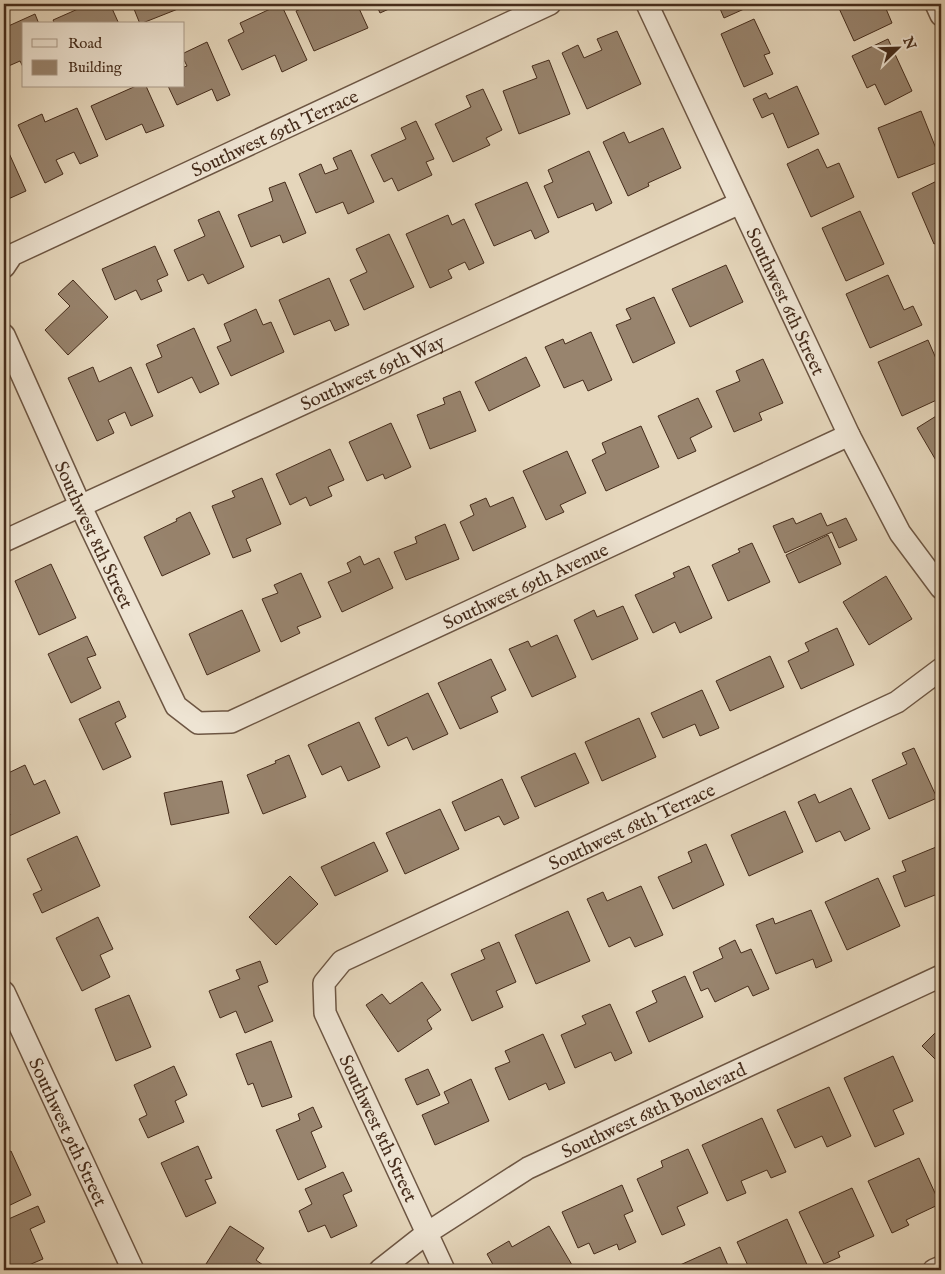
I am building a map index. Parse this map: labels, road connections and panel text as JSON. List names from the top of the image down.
{
  "streets": {
    "street": [
      "Southwest 69th Terrace",
      "Southwest 6th Street",
      "Southwest 69th Way",
      "Southwest 8th Street",
      "Southwest 69th Avenue",
      "Southwest 68th Terrace",
      "Southwest 68th Boulevard",
      "Southwest 9th Street"
    ]
  },
  "crossings": [
    ["Southwest 6th Street", "Southwest 69th Way"],
    ["Southwest 6th Street", "Southwest 69th Avenue"],
    ["Southwest 69th Way", "Southwest 8th Street"],
    ["Southwest 8th Street", "Southwest 69th Avenue"],
    ["Southwest 8th Street", "Southwest 68th Terrace"],
    ["Southwest 8th Street", "Southwest 68th Boulevard"]
  ],
  "legend": ["Road", "Building"],
  "north": "top right"
}
